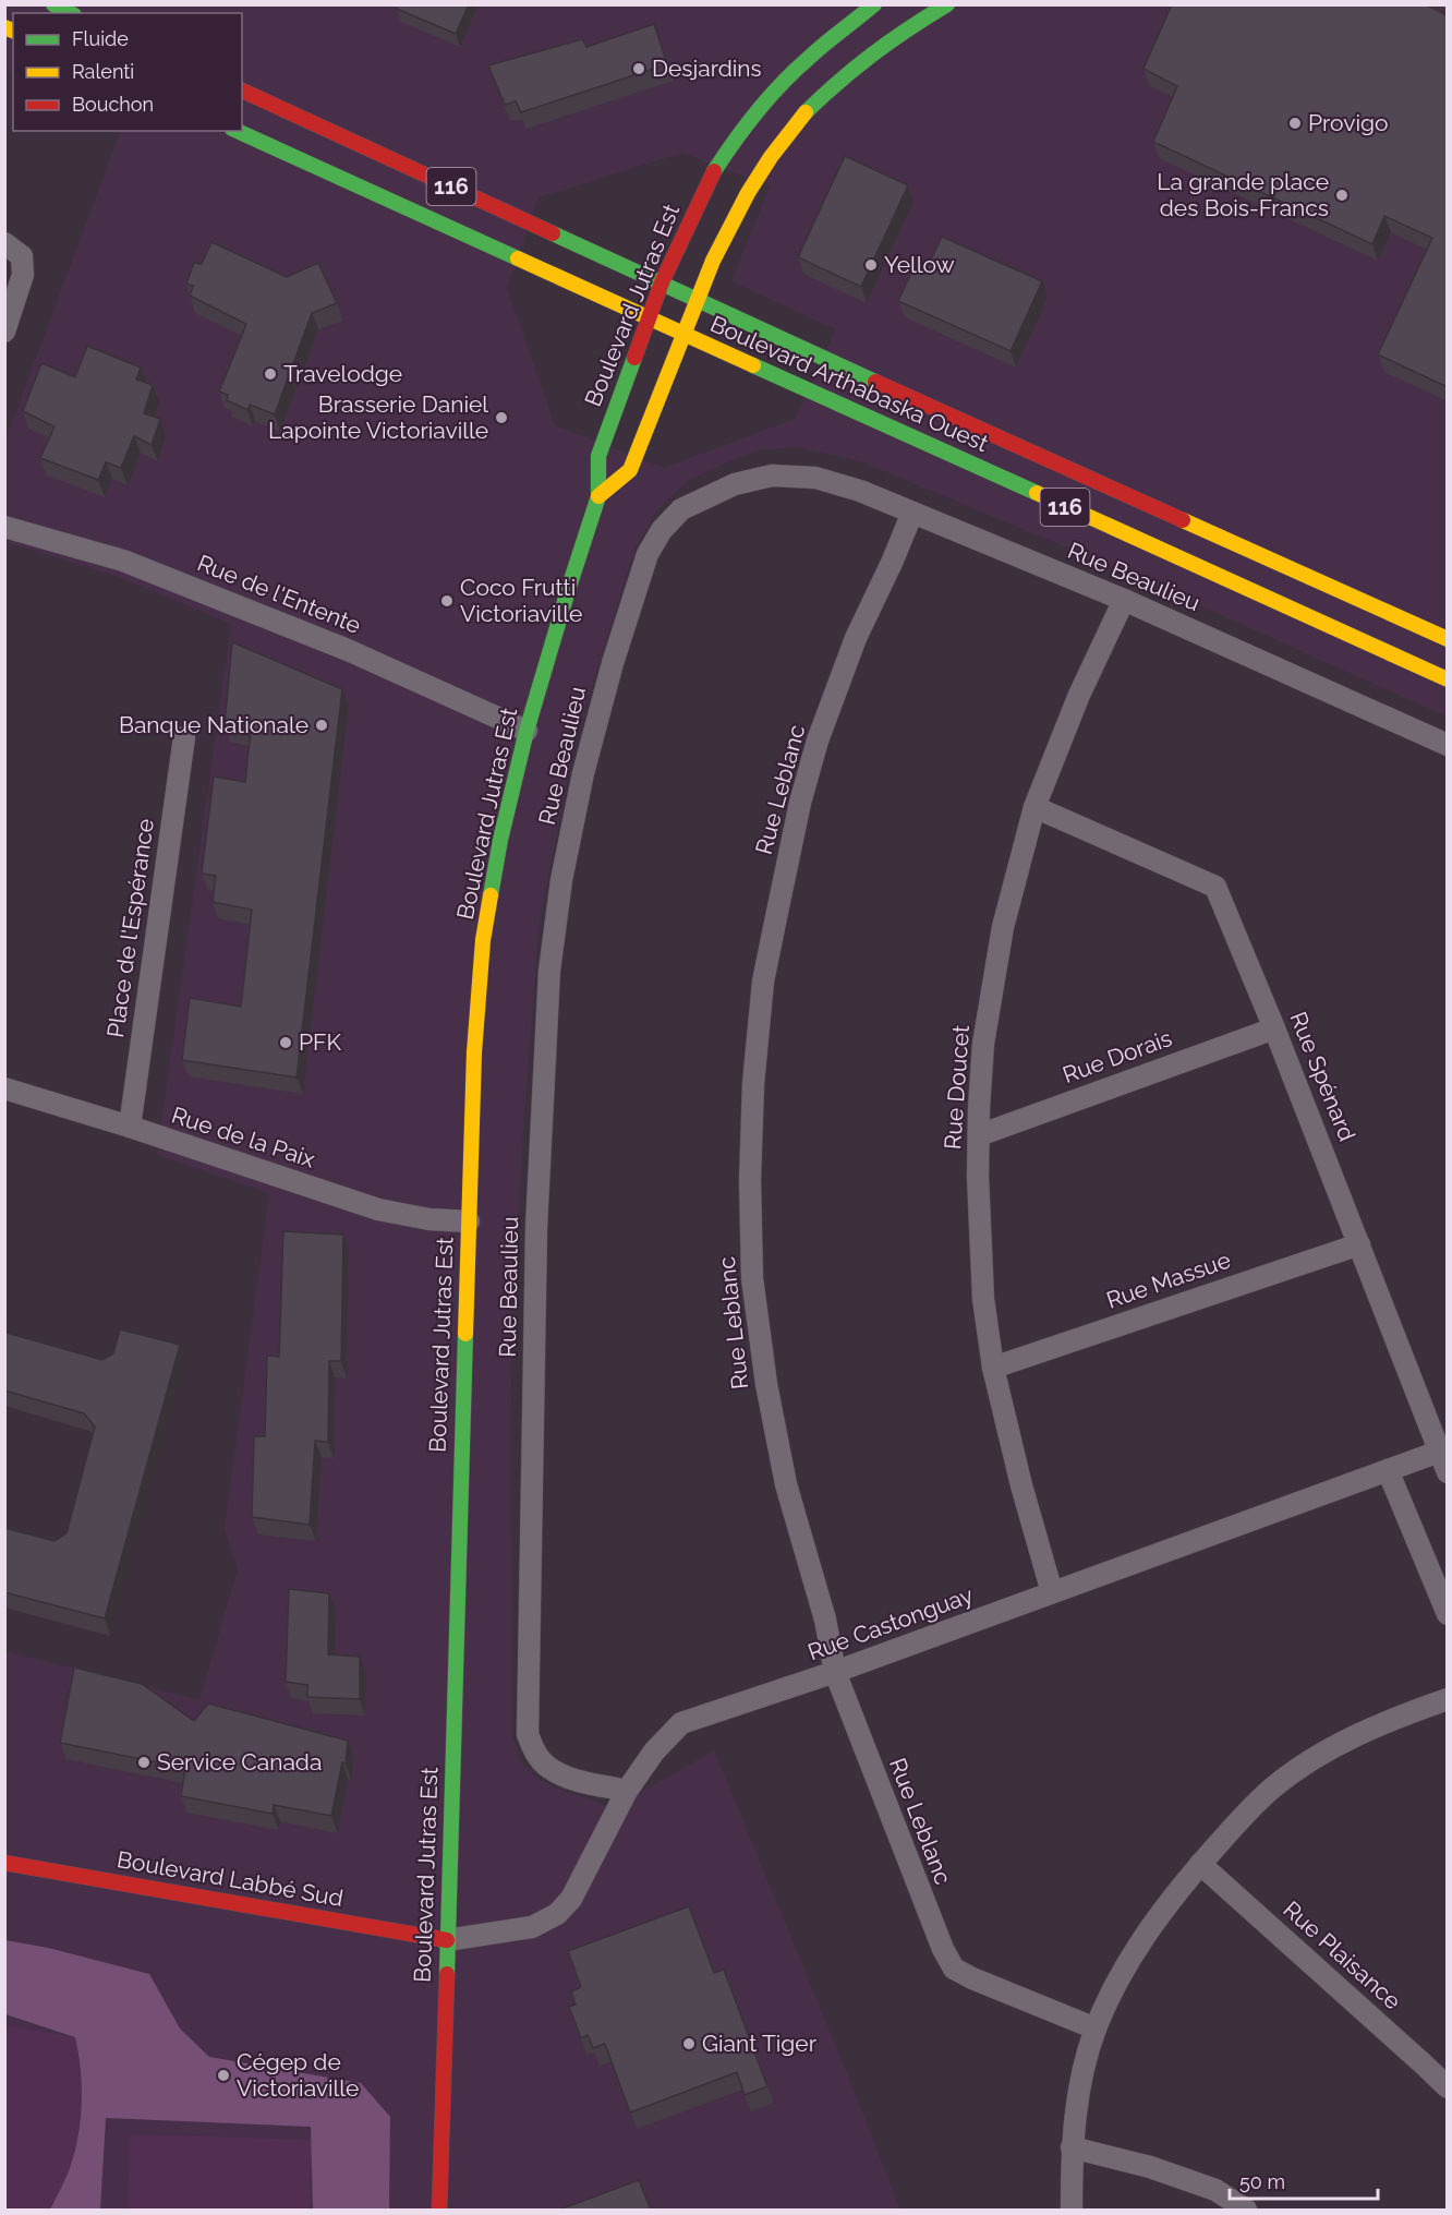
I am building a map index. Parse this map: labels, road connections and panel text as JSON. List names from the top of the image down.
{
  "streets": {
    "main road": [
      "116",
      "Boulevard Jutras Est",
      "Boulevard Arthabaska Ouest",
      "Boulevard Labbé Sud"
    ],
    "street": [
      "Rue Beaulieu",
      "Rue de l'Entente",
      "Rue Leblanc",
      "Place de l'Espérance",
      "Rue Dorais",
      "Rue Spénard",
      "Rue Doucet",
      "Rue de la Paix",
      "Rue Massue",
      "Rue Castonguay",
      "Rue Plaisance"
    ]
  },
  "crossings": [
    ["Boulevard Jutras Est", "Boulevard Arthabaska Ouest"],
    ["Boulevard Jutras Est", "Rue de l'Entente"],
    ["Boulevard Jutras Est", "Rue de la Paix"],
    ["Boulevard Jutras Est", "Rue Castonguay"],
    ["Boulevard Jutras Est", "Boulevard Labbé Sud"],
    ["Rue Beaulieu", "Rue Leblanc"],
    ["Rue Beaulieu", "Rue Doucet"],
    ["Rue Beaulieu", "Rue Castonguay"],
    ["Rue Leblanc", "Rue Castonguay"],
    ["Place de l'Espérance", "Rue de la Paix"],
    ["Rue Dorais", "Rue Spénard"],
    ["Rue Dorais", "Rue Doucet"],
    ["Rue Spénard", "Rue Doucet"],
    ["Rue Spénard", "Rue Massue"],
    ["Rue Spénard", "Rue Castonguay"],
    ["Rue Doucet", "Rue Massue"],
    ["Rue Doucet", "Rue Castonguay"],
    ["Rue Castonguay", "Boulevard Labbé Sud"]
  ],
  "places": [
    "Desjardins",
    "Provigo",
    "La grande place des Bois-Francs",
    "Yellow",
    "Travelodge",
    "Brasserie Daniel Lapointe Victoriaville",
    "Coco Frutti Victoriaville",
    "Banque Nationale",
    "PFK",
    "Service Canada",
    "Giant Tiger",
    "Cégep de Victoriaville"
  ],
  "legend": ["Fluide", "Ralenti", "Bouchon"],
  "scale_bar": "50 m"
}
